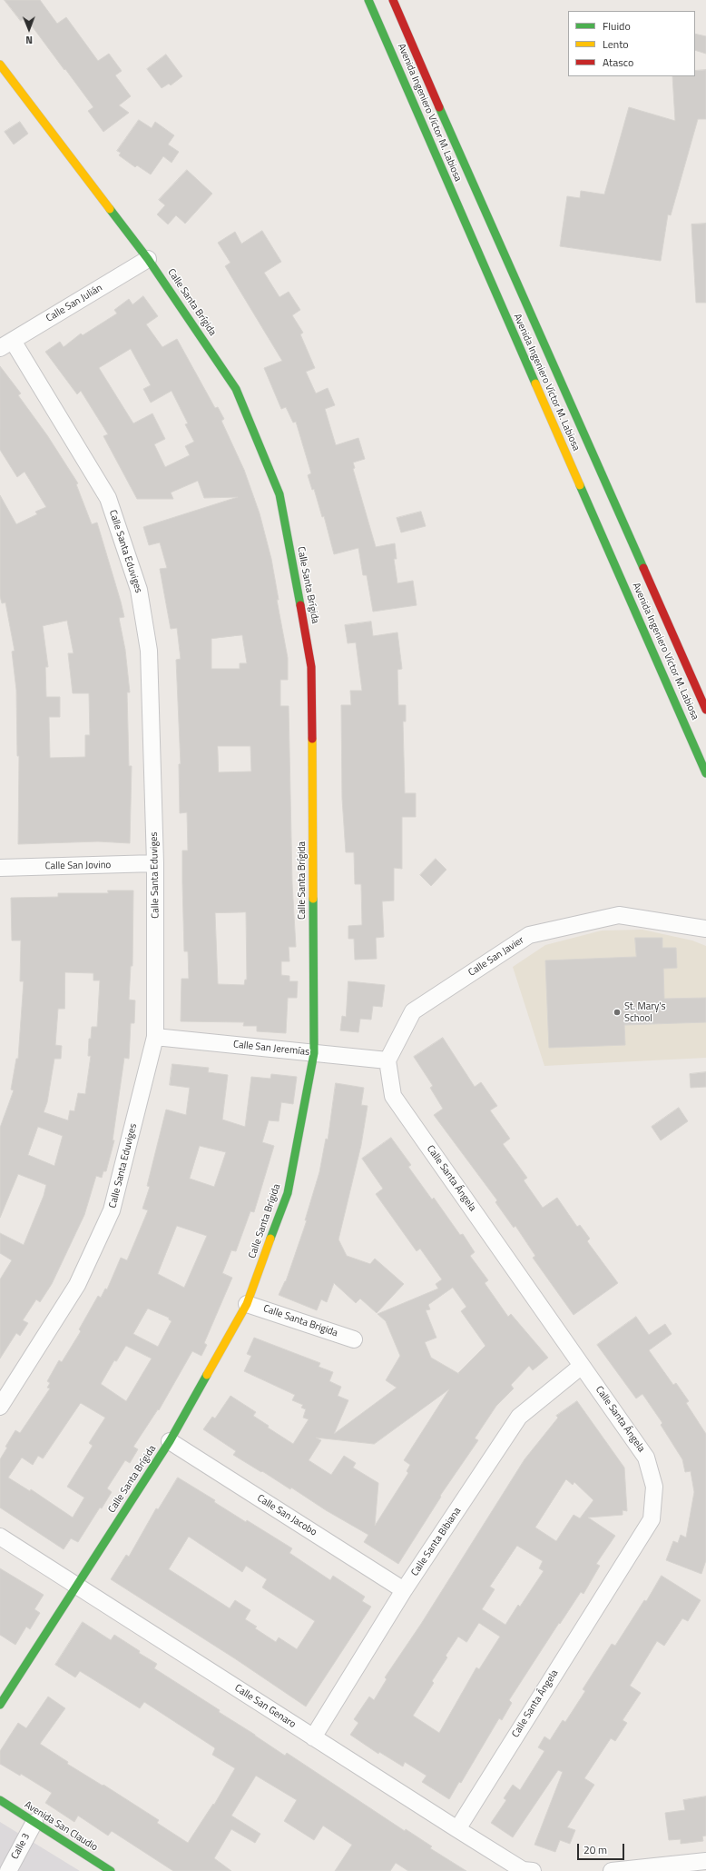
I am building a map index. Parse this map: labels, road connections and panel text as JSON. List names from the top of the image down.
{
  "streets": {
    "street": [
      "Avenida Ingeniero Víctor M. Labiosa",
      "Calle Santa Brígida",
      "Calle San Julián",
      "Calle Santa Eduviges",
      "Calle San Jovino",
      "Calle San Javier",
      "Calle San Jeremías",
      "Calle Santa Ángela",
      "Calle Santa Brigida",
      "Calle San Jacobo",
      "Calle Santa Bibiana",
      "Calle San Genaro",
      "Avenida San Claudio",
      "Calle 3"
    ]
  },
  "crossings": [
    ["Calle Santa Brígida", "Calle San Julián"],
    ["Calle Santa Brígida", "Calle San Jeremías"],
    ["Calle Santa Brígida", "Calle Santa Brigida"],
    ["Calle Santa Brígida", "Calle San Jacobo"],
    ["Calle Santa Brígida", "Calle San Genaro"],
    ["Calle San Julián", "Calle Santa Eduviges"],
    ["Calle Santa Eduviges", "Calle San Jovino"],
    ["Calle Santa Eduviges", "Calle San Jeremías"],
    ["Calle San Javier", "Calle San Jeremías"],
    ["Calle San Javier", "Calle Santa Ángela"],
    ["Calle San Jeremías", "Calle Santa Ángela"],
    ["Calle Santa Ángela", "Calle Santa Bibiana"],
    ["Calle Santa Ángela", "Calle San Genaro"],
    ["Calle San Jacobo", "Calle Santa Bibiana"],
    ["Calle Santa Bibiana", "Calle San Genaro"],
    ["Avenida San Claudio", "Calle 3"]
  ],
  "places": ["St. Mary's School"],
  "legend": ["Fluido", "Lento", "Atasco"],
  "scale_bar": "20 m",
  "north": "bottom"
}
